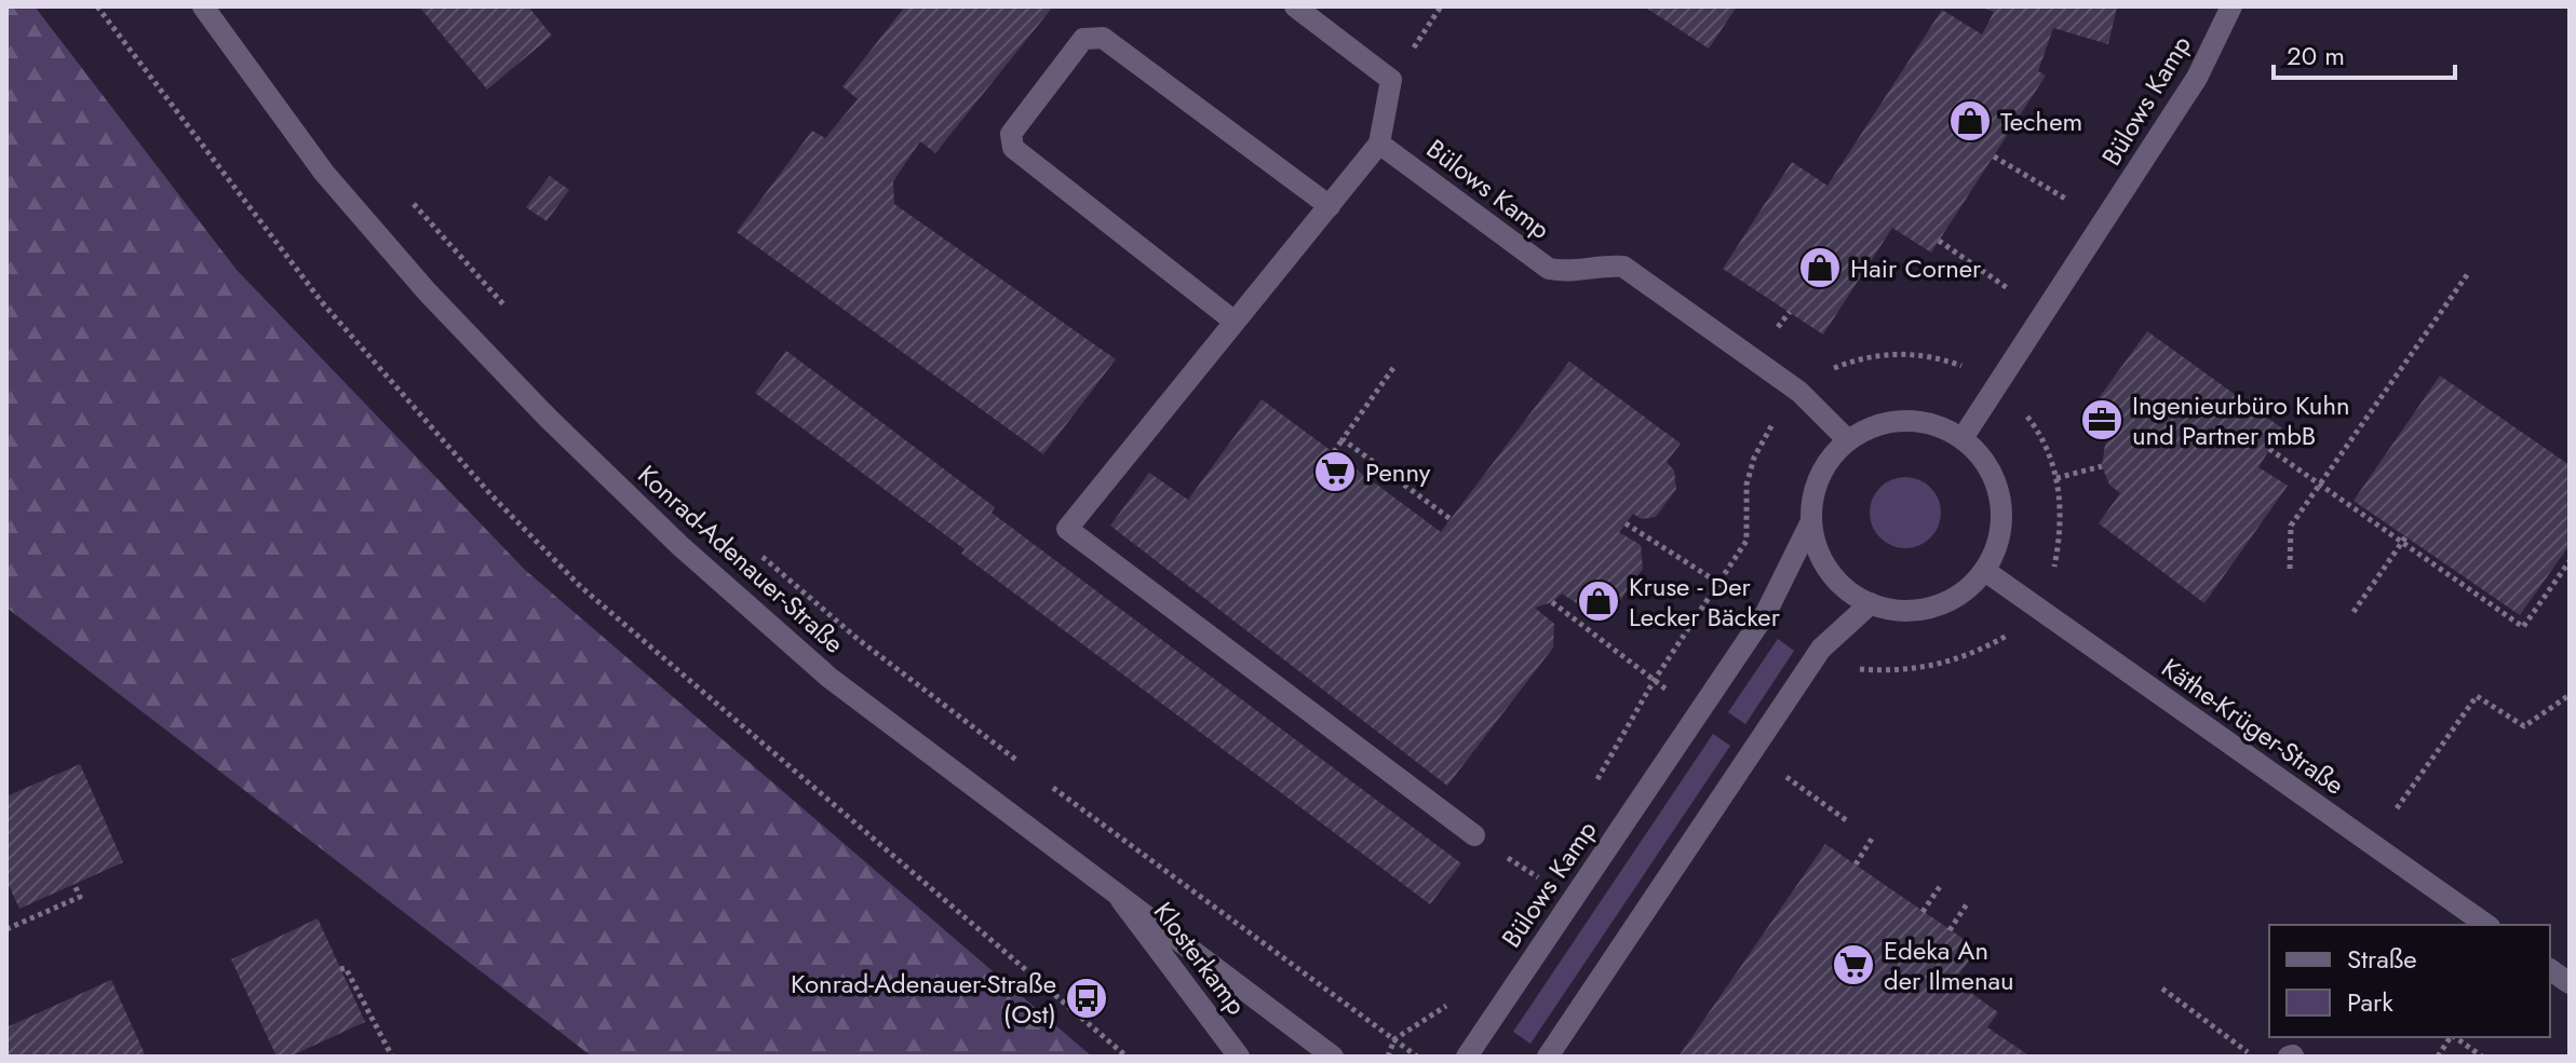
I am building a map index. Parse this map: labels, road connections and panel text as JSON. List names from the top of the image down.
{
  "streets": {
    "street": [
      "Bülows Kamp",
      "Konrad-Adenauer-Straße",
      "Käthe-Krüger-Straße",
      "Klosterkamp"
    ]
  },
  "crossings": [
    ["Bülows Kamp", "Käthe-Krüger-Straße"],
    ["Konrad-Adenauer-Straße", "Klosterkamp"]
  ],
  "places": {
    "shop": ["Techem", "Hair Corner", "Kruse - Der Lecker Bäcker"],
    "office": ["Ingenieurbüro Kuhn und Partner mbB"],
    "supermarket": ["Penny", "Edeka An der Ilmenau"],
    "bus stop": ["Konrad-Adenauer-Straße (Ost)"]
  },
  "legend": ["Straße", "Park"],
  "scale_bar": "20 m"
}
